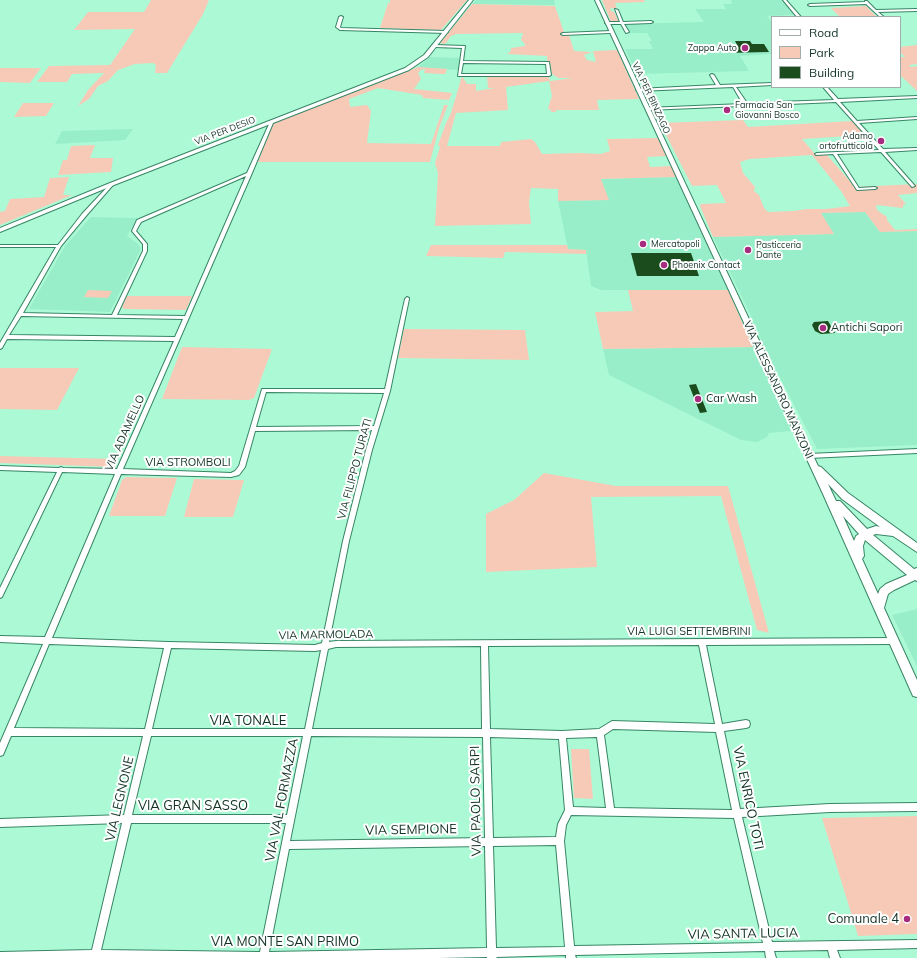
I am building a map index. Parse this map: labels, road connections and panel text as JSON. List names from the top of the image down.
{
  "streets": {
    "main road": ["VIA PER BINZAGO", "VIA PER DESIO", "VIA ALESSANDRO MANZONI"],
    "street": [
      "VIA ADAMELLO",
      "VIA STROMBOLI",
      "VIA FILIPPO TURATI",
      "VIA LUIGI SETTEMBRINI",
      "VIA MARMOLADA",
      "VIA TONALE",
      "VIA ENRICO TOTI",
      "VIA LEGNONE",
      "VIA VAL FORMAZZA",
      "VIA PAOLO SARPI",
      "VIA GRAN SASSO",
      "VIA SEMPIONE",
      "VIA SANTA LUCIA",
      "VIA MONTE SAN PRIMO"
    ]
  },
  "crossings": [
    ["VIA PER BINZAGO", "VIA ALESSANDRO MANZONI"],
    ["VIA PER DESIO", "VIA ADAMELLO"],
    ["VIA ALESSANDRO MANZONI", "VIA LUIGI SETTEMBRINI"],
    ["VIA ADAMELLO", "VIA STROMBOLI"],
    ["VIA ADAMELLO", "VIA MARMOLADA"],
    ["VIA ADAMELLO", "VIA TONALE"],
    ["VIA STROMBOLI", "VIA FILIPPO TURATI"],
    ["VIA FILIPPO TURATI", "VIA MARMOLADA"],
    ["VIA FILIPPO TURATI", "VIA VAL FORMAZZA"],
    ["VIA LUIGI SETTEMBRINI", "VIA MARMOLADA"],
    ["VIA LUIGI SETTEMBRINI", "VIA ENRICO TOTI"],
    ["VIA LUIGI SETTEMBRINI", "VIA PAOLO SARPI"],
    ["VIA MARMOLADA", "VIA LEGNONE"],
    ["VIA MARMOLADA", "VIA VAL FORMAZZA"],
    ["VIA MARMOLADA", "VIA PAOLO SARPI"],
    ["VIA TONALE", "VIA LEGNONE"],
    ["VIA TONALE", "VIA VAL FORMAZZA"],
    ["VIA TONALE", "VIA PAOLO SARPI"],
    ["VIA ENRICO TOTI", "VIA SANTA LUCIA"],
    ["VIA LEGNONE", "VIA GRAN SASSO"],
    ["VIA LEGNONE", "VIA MONTE SAN PRIMO"],
    ["VIA VAL FORMAZZA", "VIA GRAN SASSO"],
    ["VIA VAL FORMAZZA", "VIA SEMPIONE"],
    ["VIA VAL FORMAZZA", "VIA MONTE SAN PRIMO"],
    ["VIA PAOLO SARPI", "VIA SEMPIONE"],
    ["VIA PAOLO SARPI", "VIA MONTE SAN PRIMO"],
    ["VIA SANTA LUCIA", "VIA MONTE SAN PRIMO"]
  ],
  "places": [
    "Zappa Auto",
    "Farmacia San Giovanni Bosco",
    "Adamo ortofrutticola",
    "Mercatopoli",
    "Pasticceria Dante",
    "Phoenix Contact",
    "Antichi Sapori",
    "Car Wash",
    "Comunale 4"
  ],
  "legend": ["Road", "Park", "Building"]
}
